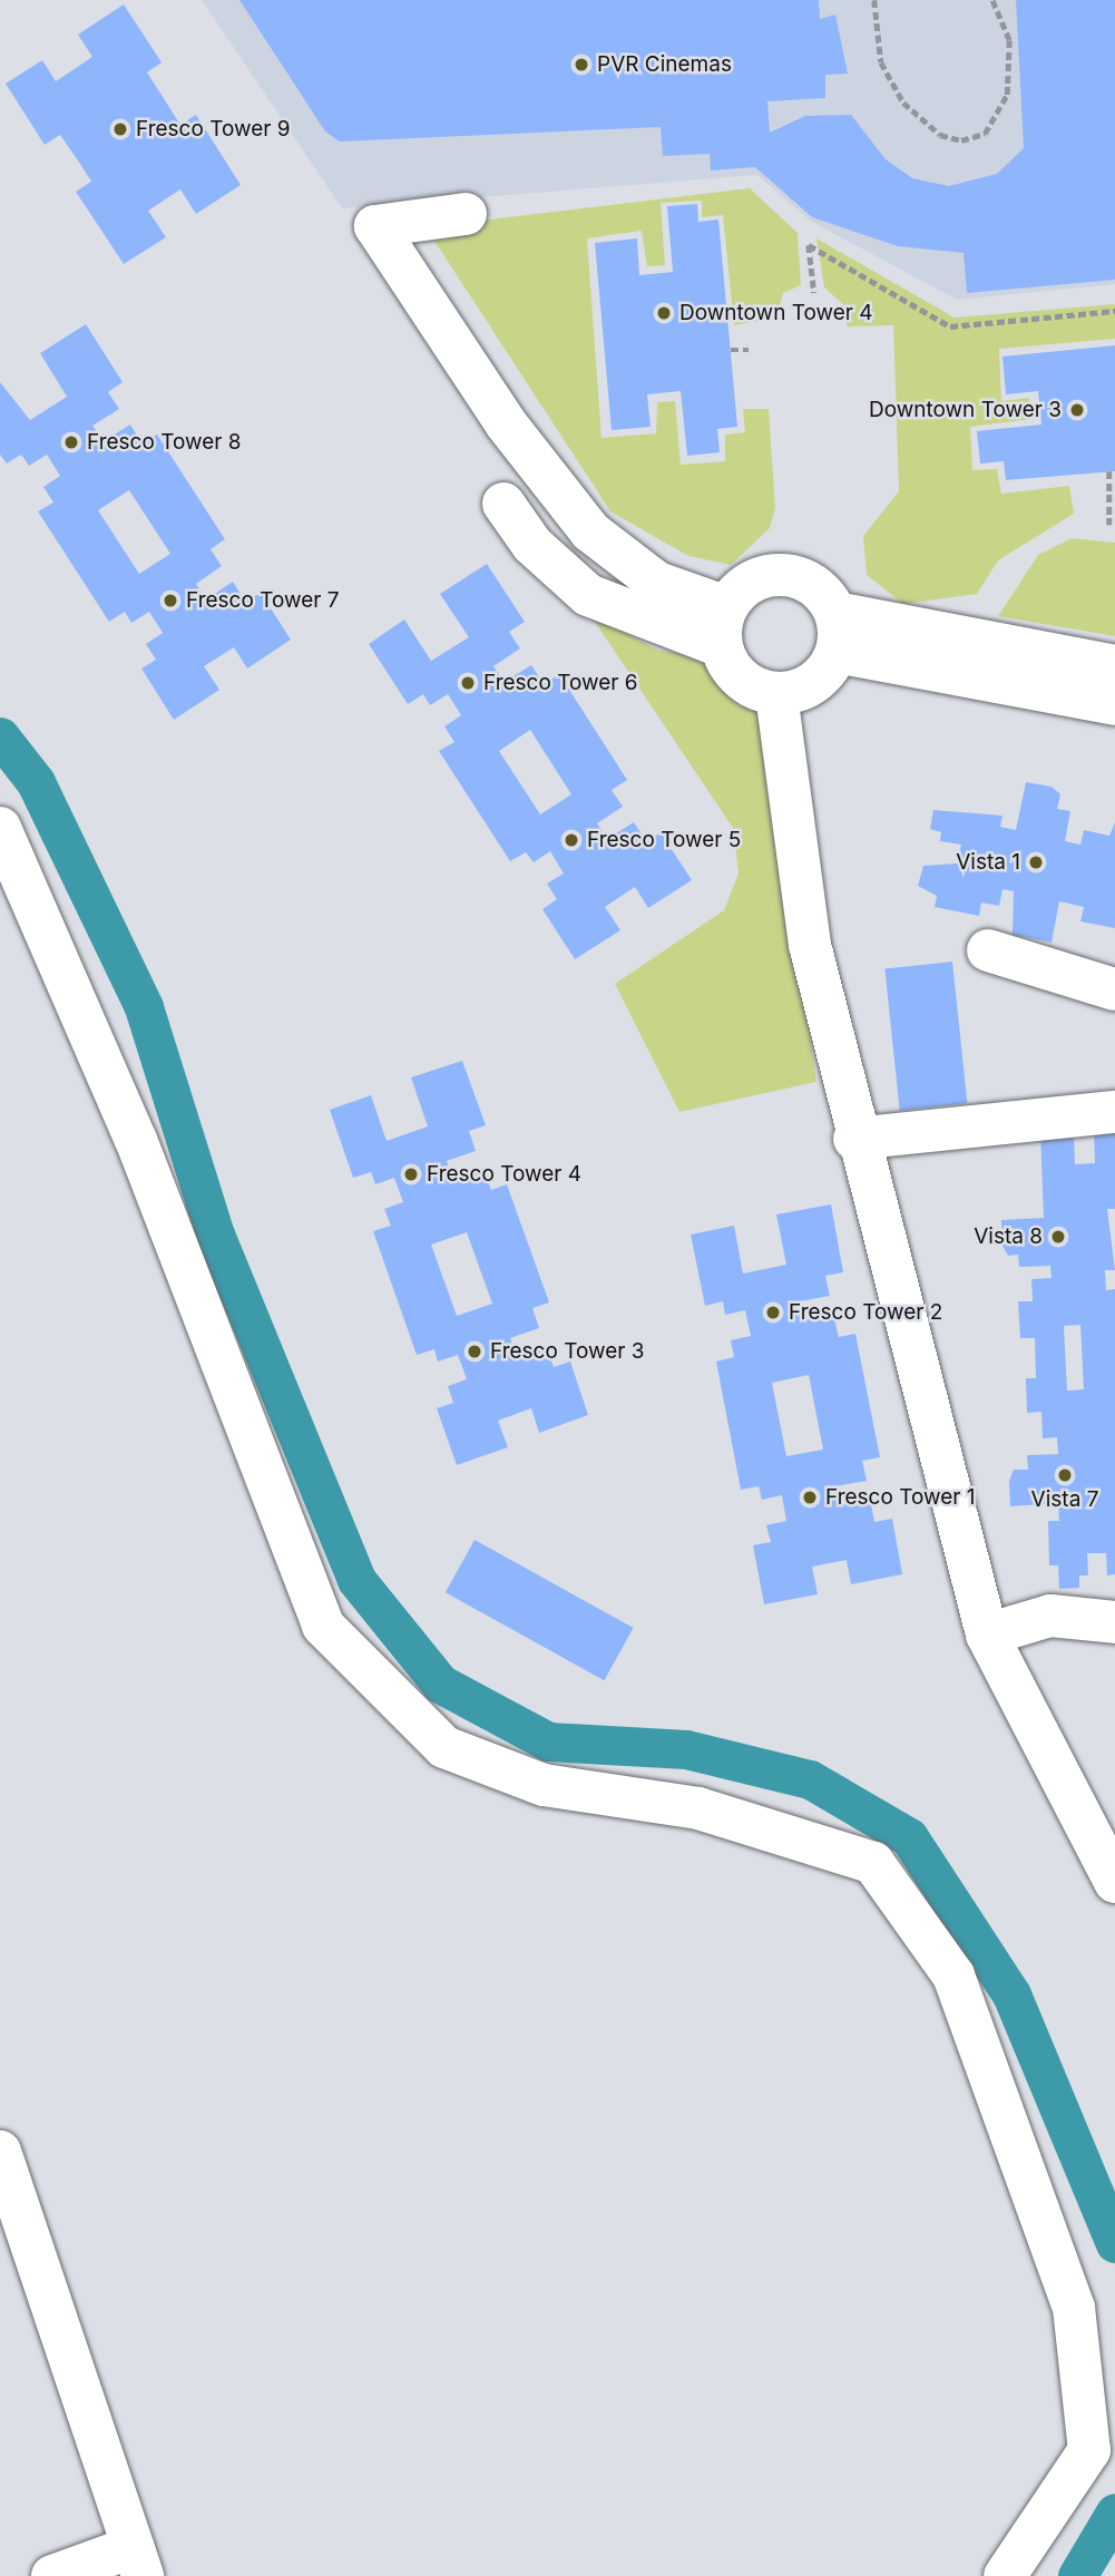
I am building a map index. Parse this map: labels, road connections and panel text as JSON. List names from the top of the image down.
{
  "places": [
    "PVR Cinemas",
    "Fresco Tower 9",
    "Downtown Tower 4",
    "Downtown Tower 3",
    "Fresco Tower 8",
    "Fresco Tower 7",
    "Fresco Tower 6",
    "Fresco Tower 5",
    "Vista 1",
    "Fresco Tower 4",
    "Vista 8",
    "Fresco Tower 2",
    "Fresco Tower 3",
    "Vista 7",
    "Fresco Tower 1"
  ]
}
